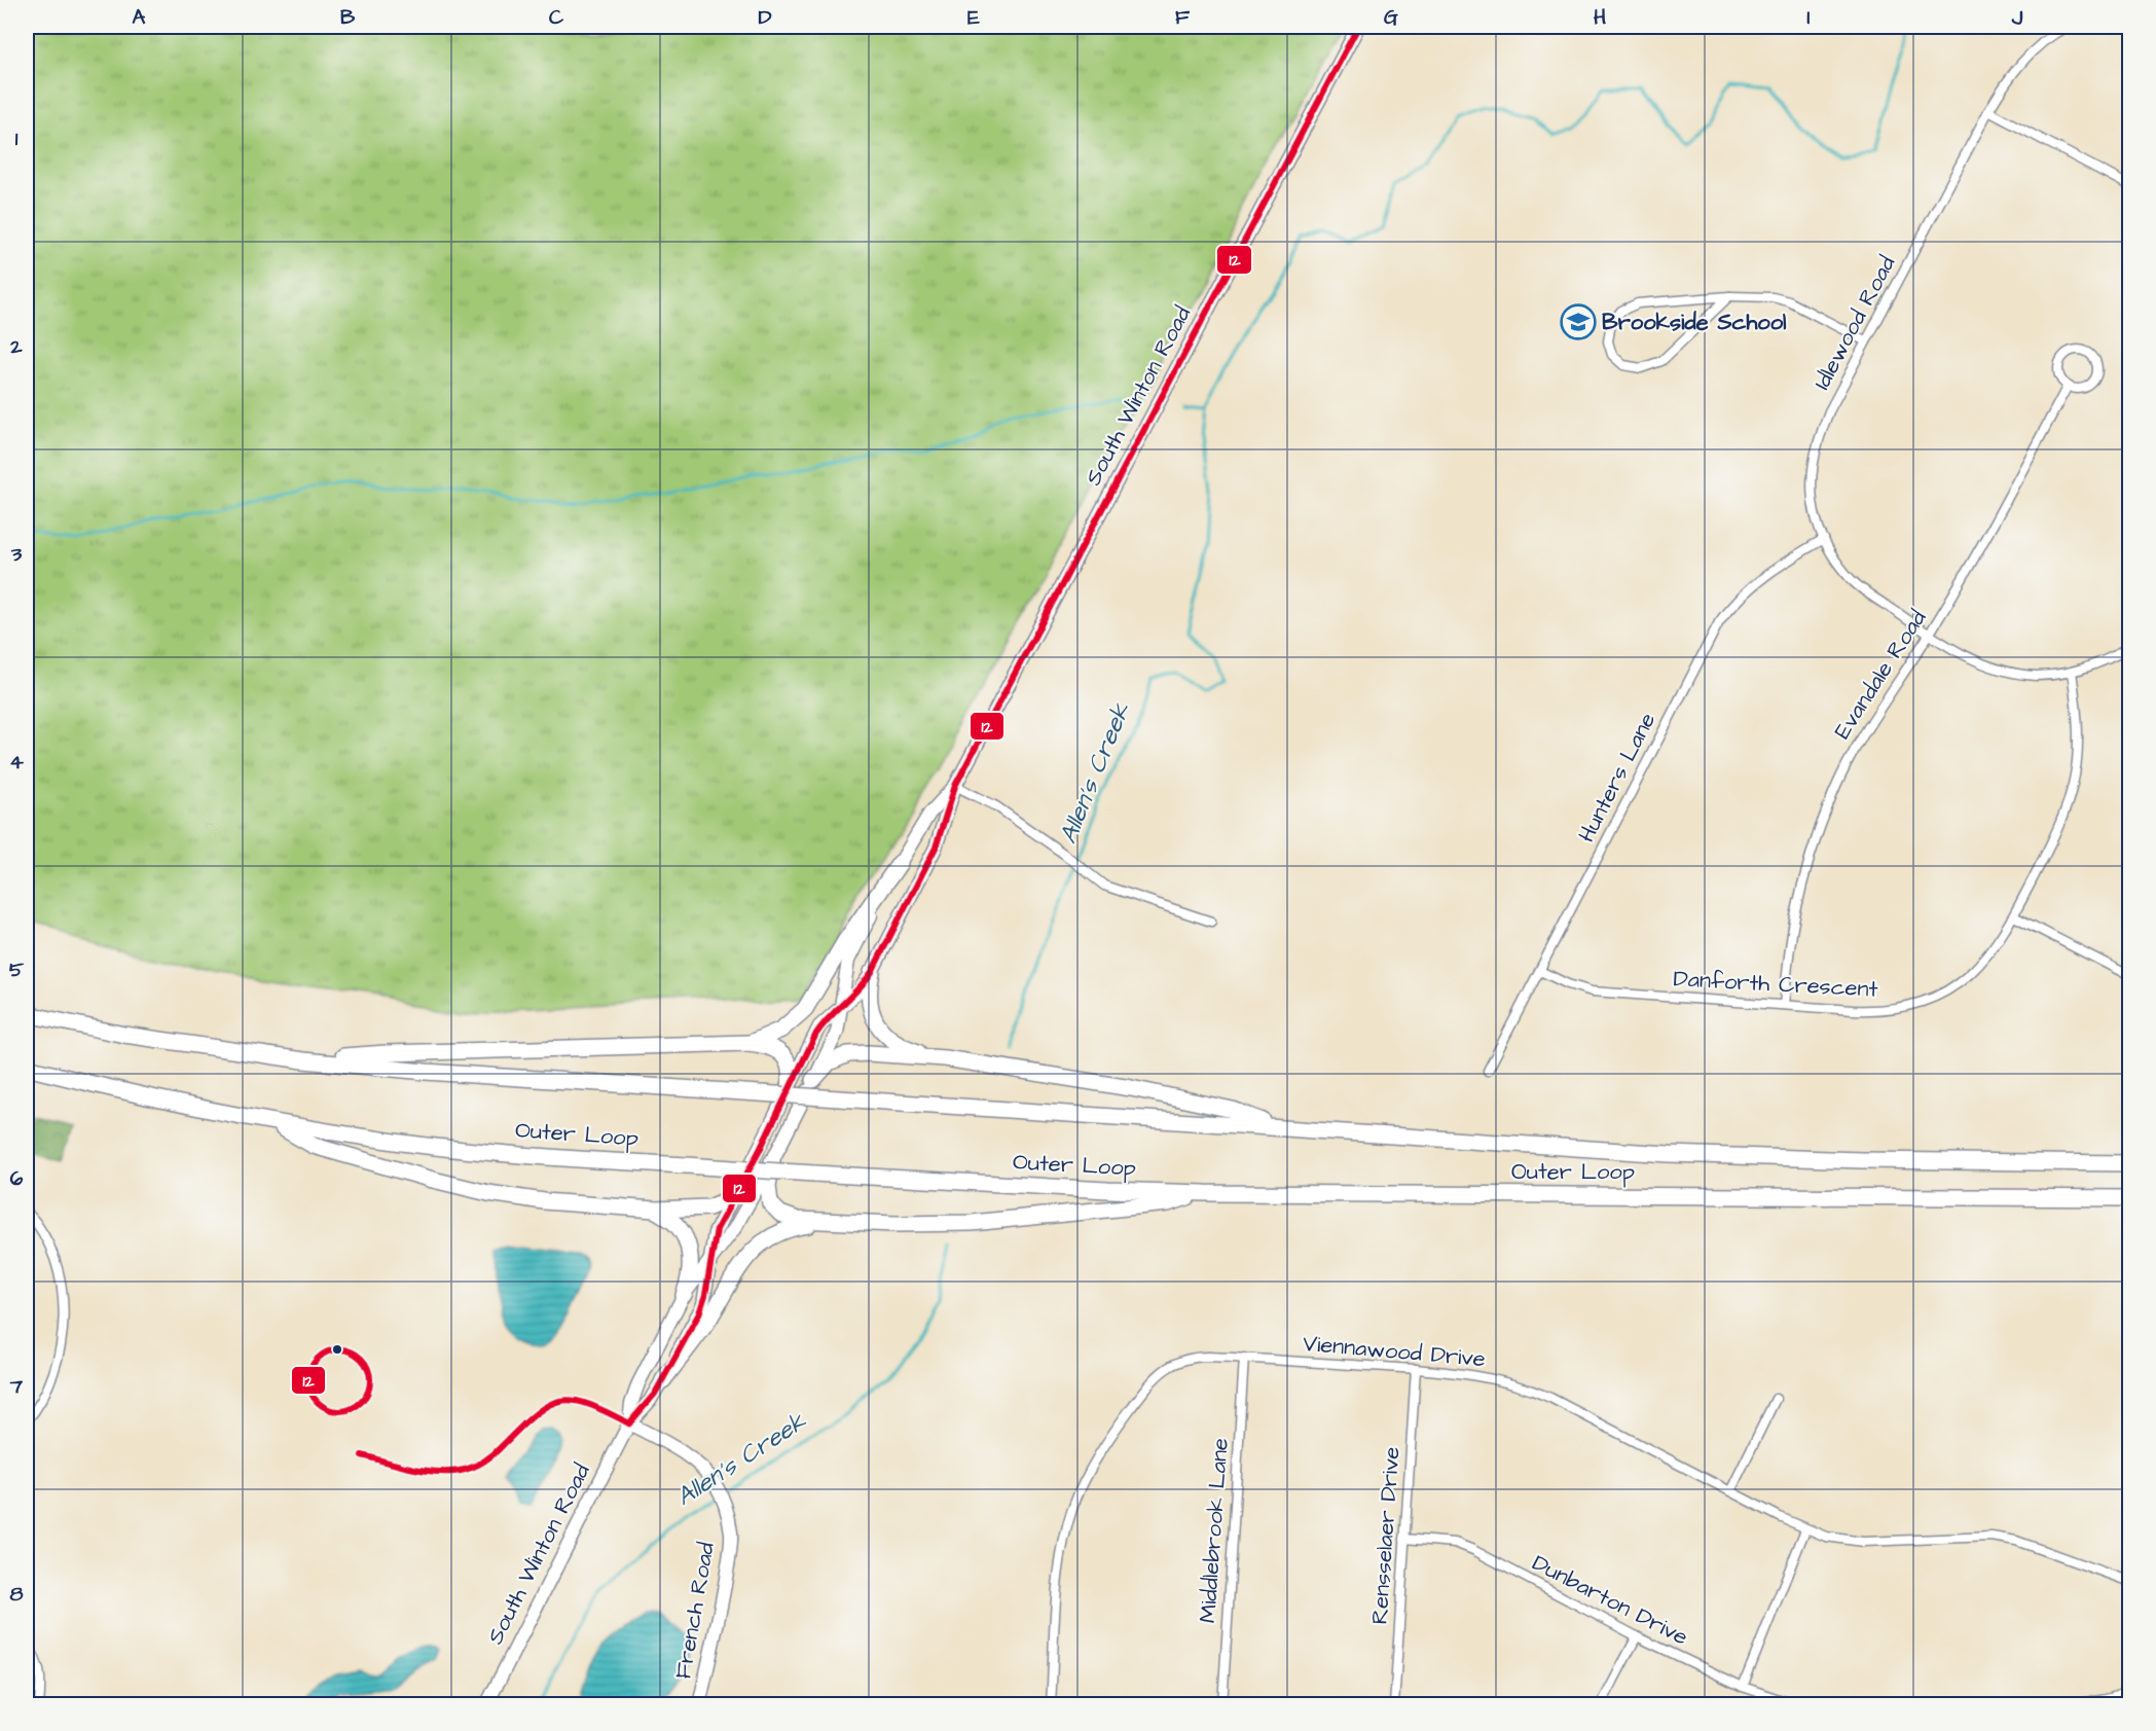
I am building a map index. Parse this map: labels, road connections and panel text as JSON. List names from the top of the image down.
{
  "streets": {
    "highway": ["Outer Loop"],
    "main road": ["South Winton Road", "French Road"],
    "street": [
      "Idlewood Road",
      "Evandale Road",
      "Hunters Lane",
      "Danforth Crescent",
      "Viennawood Drive",
      "Middlebrook Lane",
      "Rensselaer Drive",
      "Dunbarton Drive"
    ]
  },
  "crossings": [
    ["Idlewood Road", "Evandale Road"],
    ["Idlewood Road", "Hunters Lane"],
    ["Idlewood Road", "Danforth Crescent"],
    ["South Winton Road", "French Road"],
    ["Evandale Road", "Danforth Crescent"],
    ["Hunters Lane", "Danforth Crescent"],
    ["Viennawood Drive", "Middlebrook Lane"],
    ["Viennawood Drive", "Rensselaer Drive"],
    ["Rensselaer Drive", "Dunbarton Drive"]
  ],
  "water": ["Allen's Creek"],
  "places": {
    "school or university": ["Brookside School"]
  },
  "lines": ["transit line 12"],
  "grid": {
    "columns": [
      "A",
      "B",
      "C",
      "D",
      "E",
      "F",
      "G",
      "H",
      "I",
      "J"
    ],
    "rows": [
      "1",
      "2",
      "3",
      "4",
      "5",
      "6",
      "7",
      "8"
    ]
  }
}
